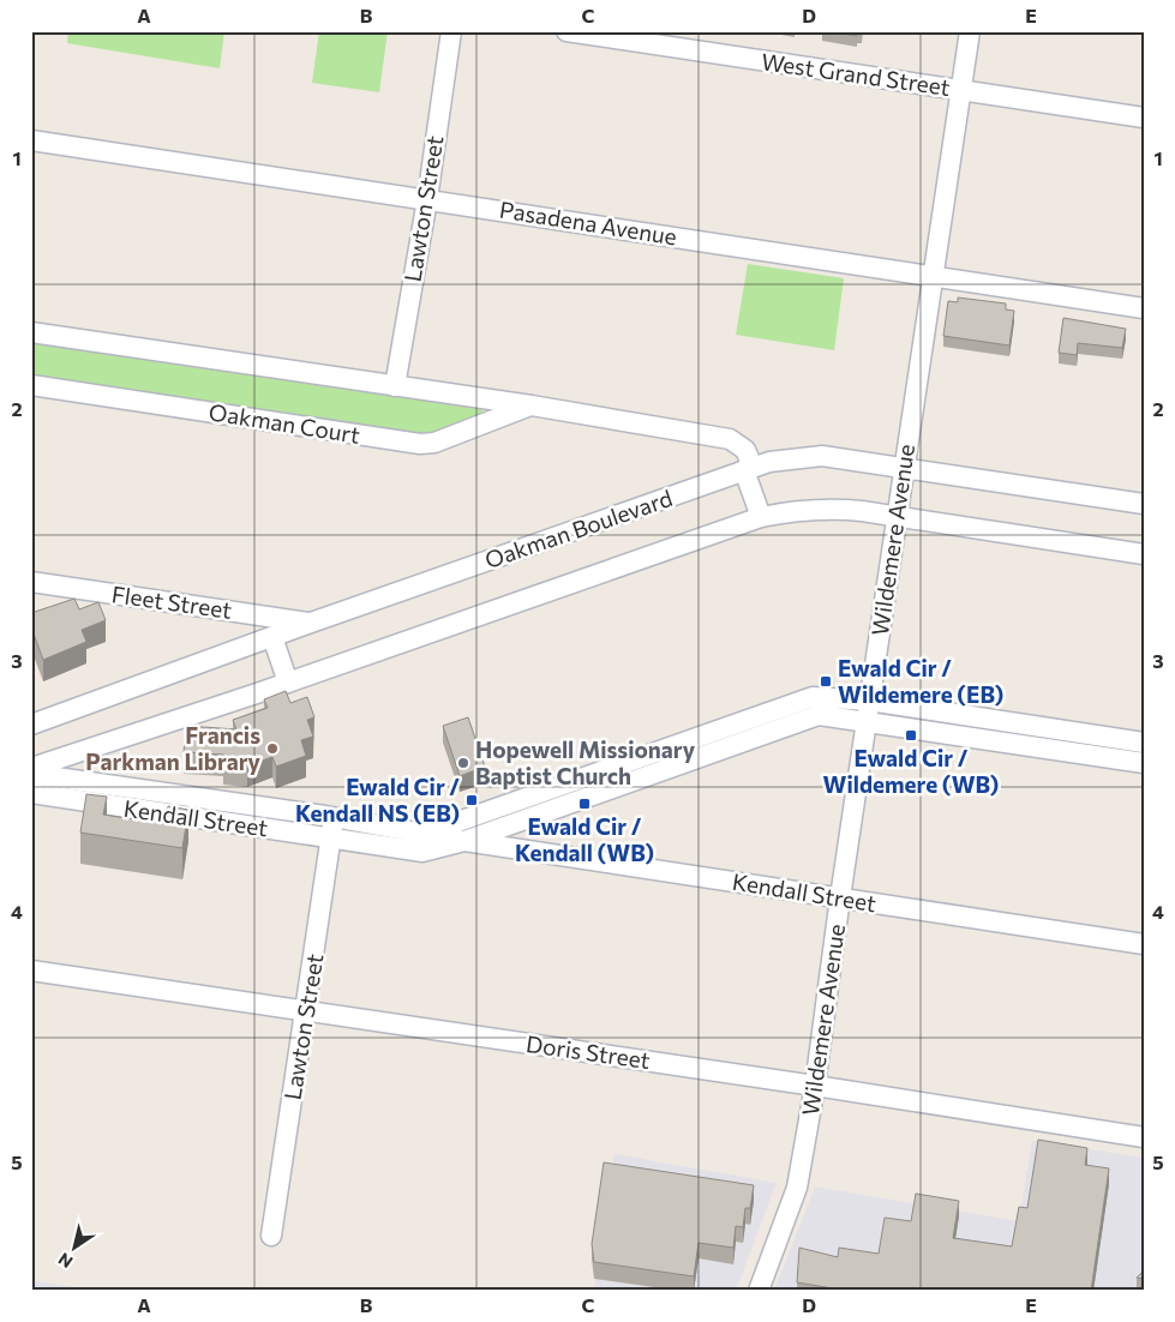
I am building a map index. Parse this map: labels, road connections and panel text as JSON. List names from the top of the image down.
{
  "streets": {
    "street": [
      "West Grand Street",
      "Lawton Street",
      "Pasadena Avenue",
      "Oakman Court",
      "Oakman Boulevard",
      "Wildemere Avenue",
      "Fleet Street",
      "Kendall Street",
      "Doris Street"
    ]
  },
  "crossings": [
    ["West Grand Street", "Wildemere Avenue"],
    ["Lawton Street", "Pasadena Avenue"],
    ["Lawton Street", "Kendall Street"],
    ["Lawton Street", "Doris Street"],
    ["Pasadena Avenue", "Wildemere Avenue"],
    ["Oakman Boulevard", "Wildemere Avenue"],
    ["Oakman Boulevard", "Fleet Street"],
    ["Wildemere Avenue", "Kendall Street"],
    ["Wildemere Avenue", "Doris Street"]
  ],
  "places": {
    "transit": [
      "Ewald Cir / Wildemere (EB)",
      "Ewald Cir / Wildemere (WB)",
      "Ewald Cir / Kendall NS (EB)",
      "Ewald Cir / Kendall (WB)"
    ],
    "other": ["Francis Parkman Library", "Hopewell Missionary Baptist Church"]
  },
  "north": "bottom left",
  "grid": {
    "columns": [
      "A",
      "B",
      "C",
      "D",
      "E"
    ],
    "rows": [
      "1",
      "2",
      "3",
      "4",
      "5"
    ]
  }
}
